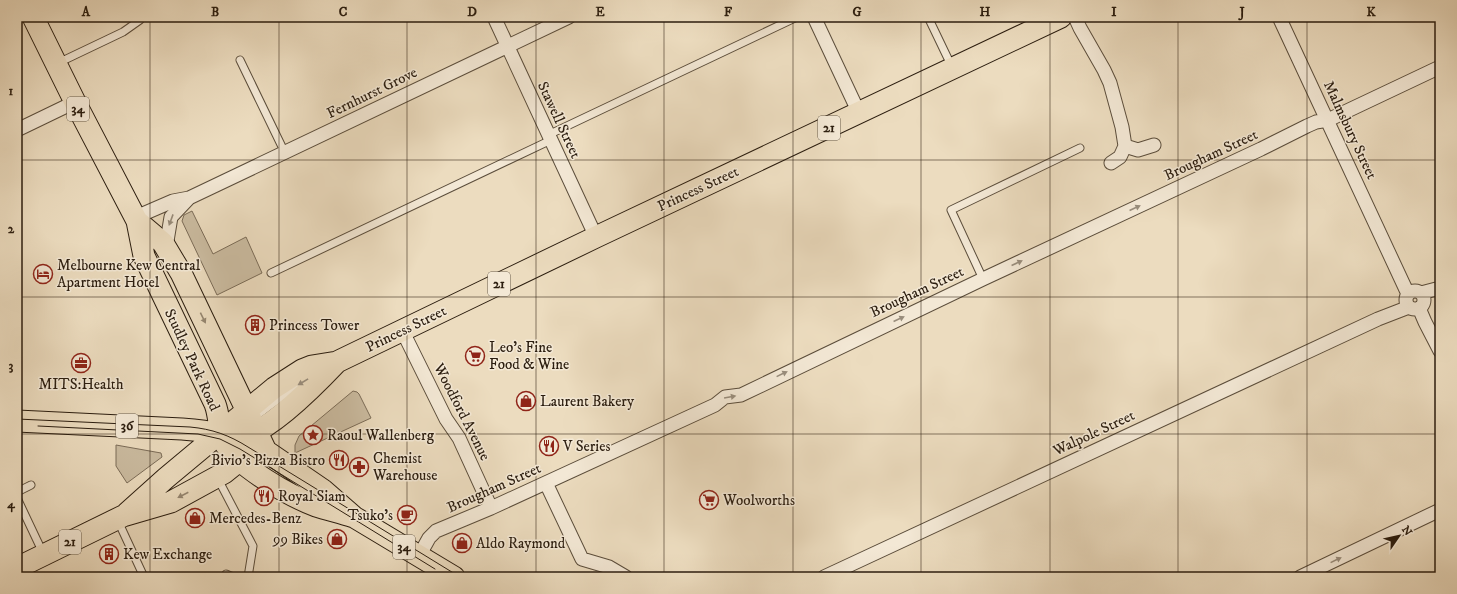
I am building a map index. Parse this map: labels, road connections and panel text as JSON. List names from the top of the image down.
{
  "streets": {
    "main road": [
      "34",
      "21",
      "Princess Street",
      "Studley Park Road",
      "36"
    ],
    "street": [
      "Fernhurst Grove",
      "Stawell Street",
      "Malmsbury Street",
      "Brougham Street",
      "Woodford Avenue",
      "Walpole Street"
    ]
  },
  "crossings": [
    ["Fernhurst Grove", "Stawell Street"],
    ["Fernhurst Grove", "Studley Park Road"],
    ["34", "21"],
    ["34", "Brougham Street"],
    ["34", "Princess Street"],
    ["34", "Studley Park Road"],
    ["34", "36"],
    ["Stawell Street", "Princess Street"],
    ["21", "Princess Street"],
    ["21", "Studley Park Road"],
    ["21", "36"],
    ["Malmsbury Street", "Brougham Street"],
    ["Malmsbury Street", "Walpole Street"],
    ["Brougham Street", "Woodford Avenue"],
    ["Princess Street", "Studley Park Road"],
    ["Princess Street", "Woodford Avenue"],
    ["Princess Street", "36"],
    ["Studley Park Road", "36"]
  ],
  "one_way": ["Brougham Street"],
  "places": {
    "hotel": ["Melbourne Kew Central Apartment Hotel"],
    "building": ["Princess Tower", "Kew Exchange"],
    "supermarket": ["Leo's Fine Food & Wine", "Woolworths"],
    "office": ["MITS:Health"],
    "shop": [
      "Laurent Bakery",
      "Mercedes-Benz",
      "99 Bikes",
      "Aldo Raymond"
    ],
    "place": ["Raoul Wallenberg"],
    "restaurant": ["V Series", "Bivio's Pizza Bistro", "Royal Siam"],
    "pharmacy": ["Chemist Warehouse"],
    "cafe": ["Tsuko's"]
  },
  "north": "top right",
  "grid": {
    "columns": [
      "A",
      "B",
      "C",
      "D",
      "E",
      "F",
      "G",
      "H",
      "I",
      "J",
      "K"
    ],
    "rows": [
      "1",
      "2",
      "3",
      "4"
    ]
  }
}
